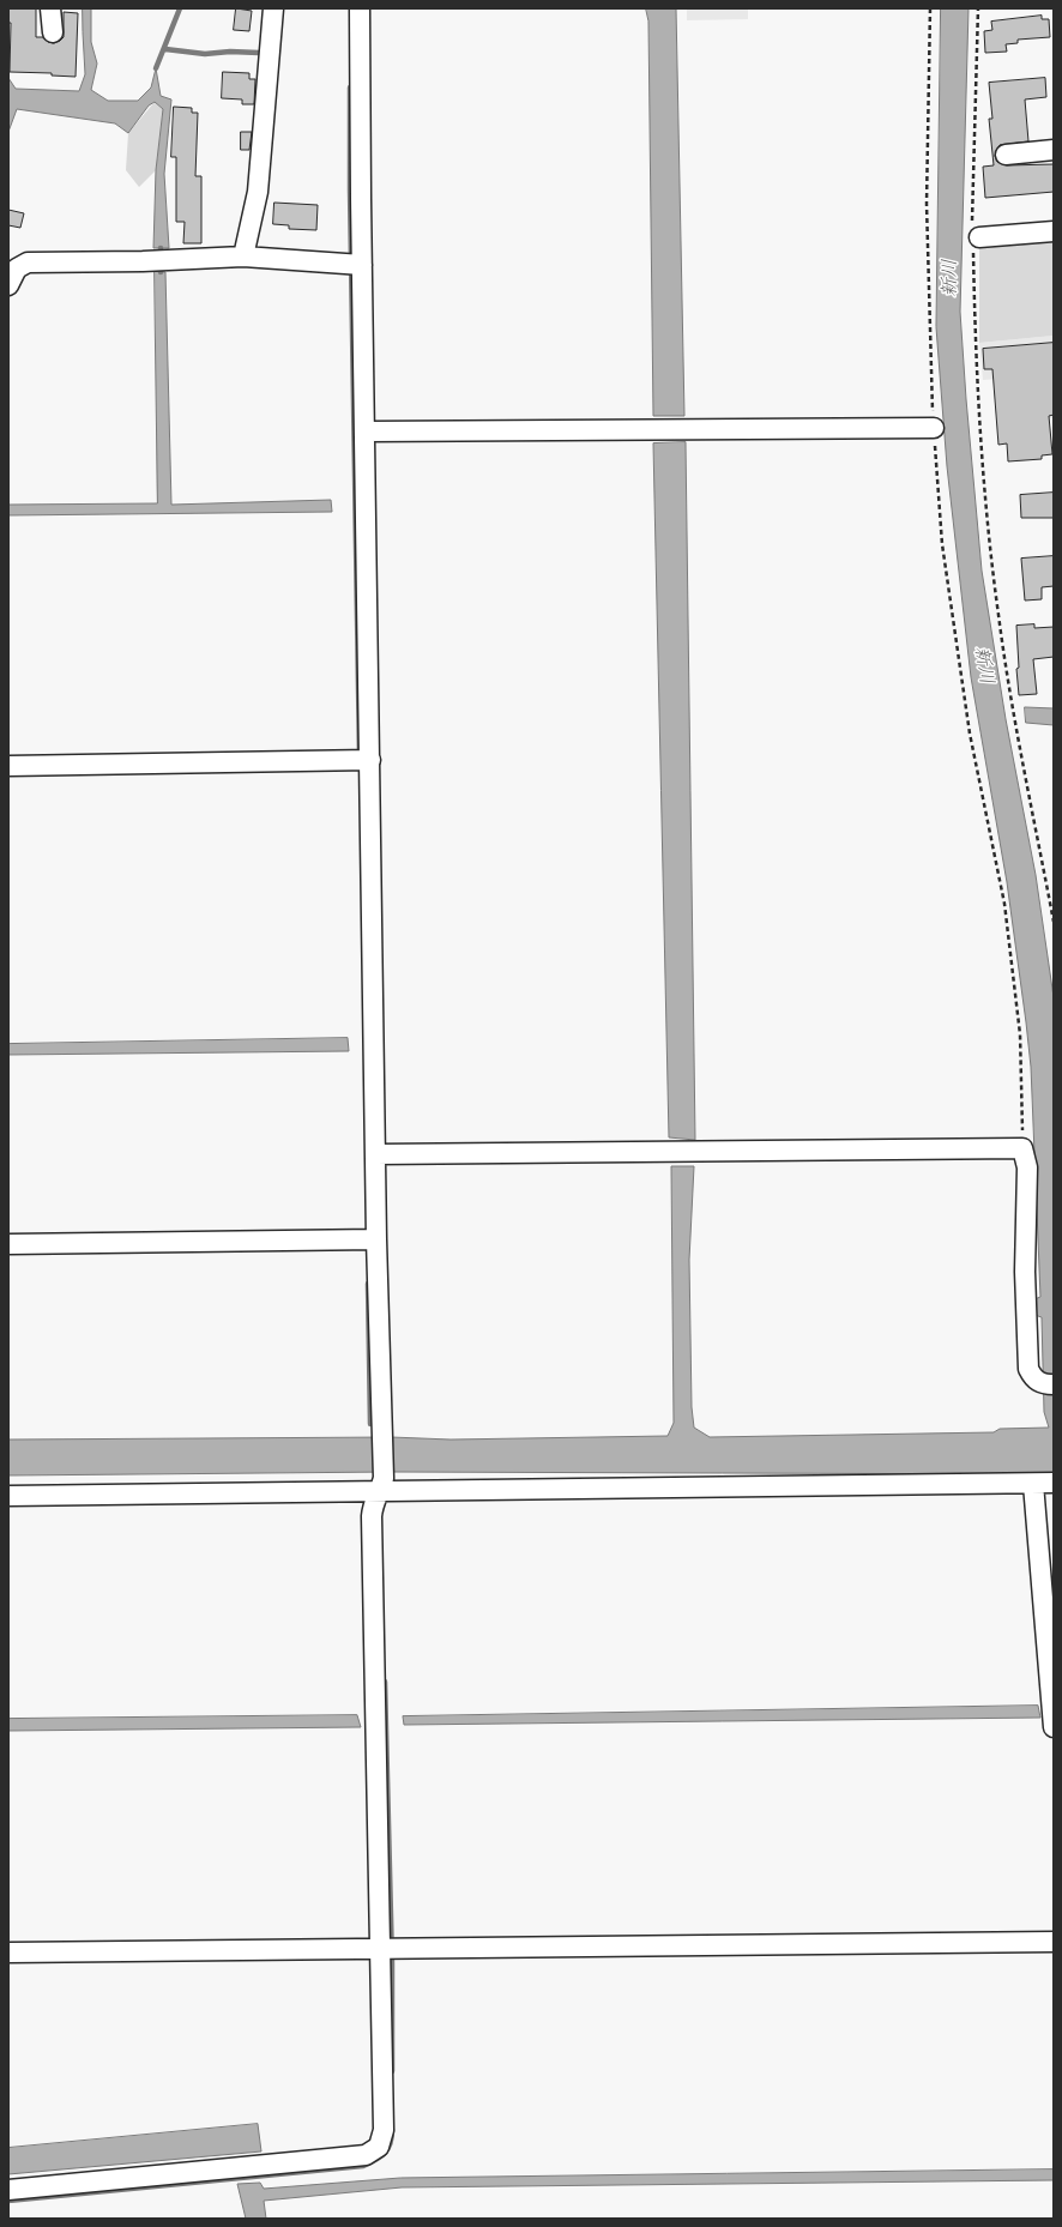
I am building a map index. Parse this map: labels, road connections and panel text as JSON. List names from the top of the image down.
{
  "water": ["新川"]
}
